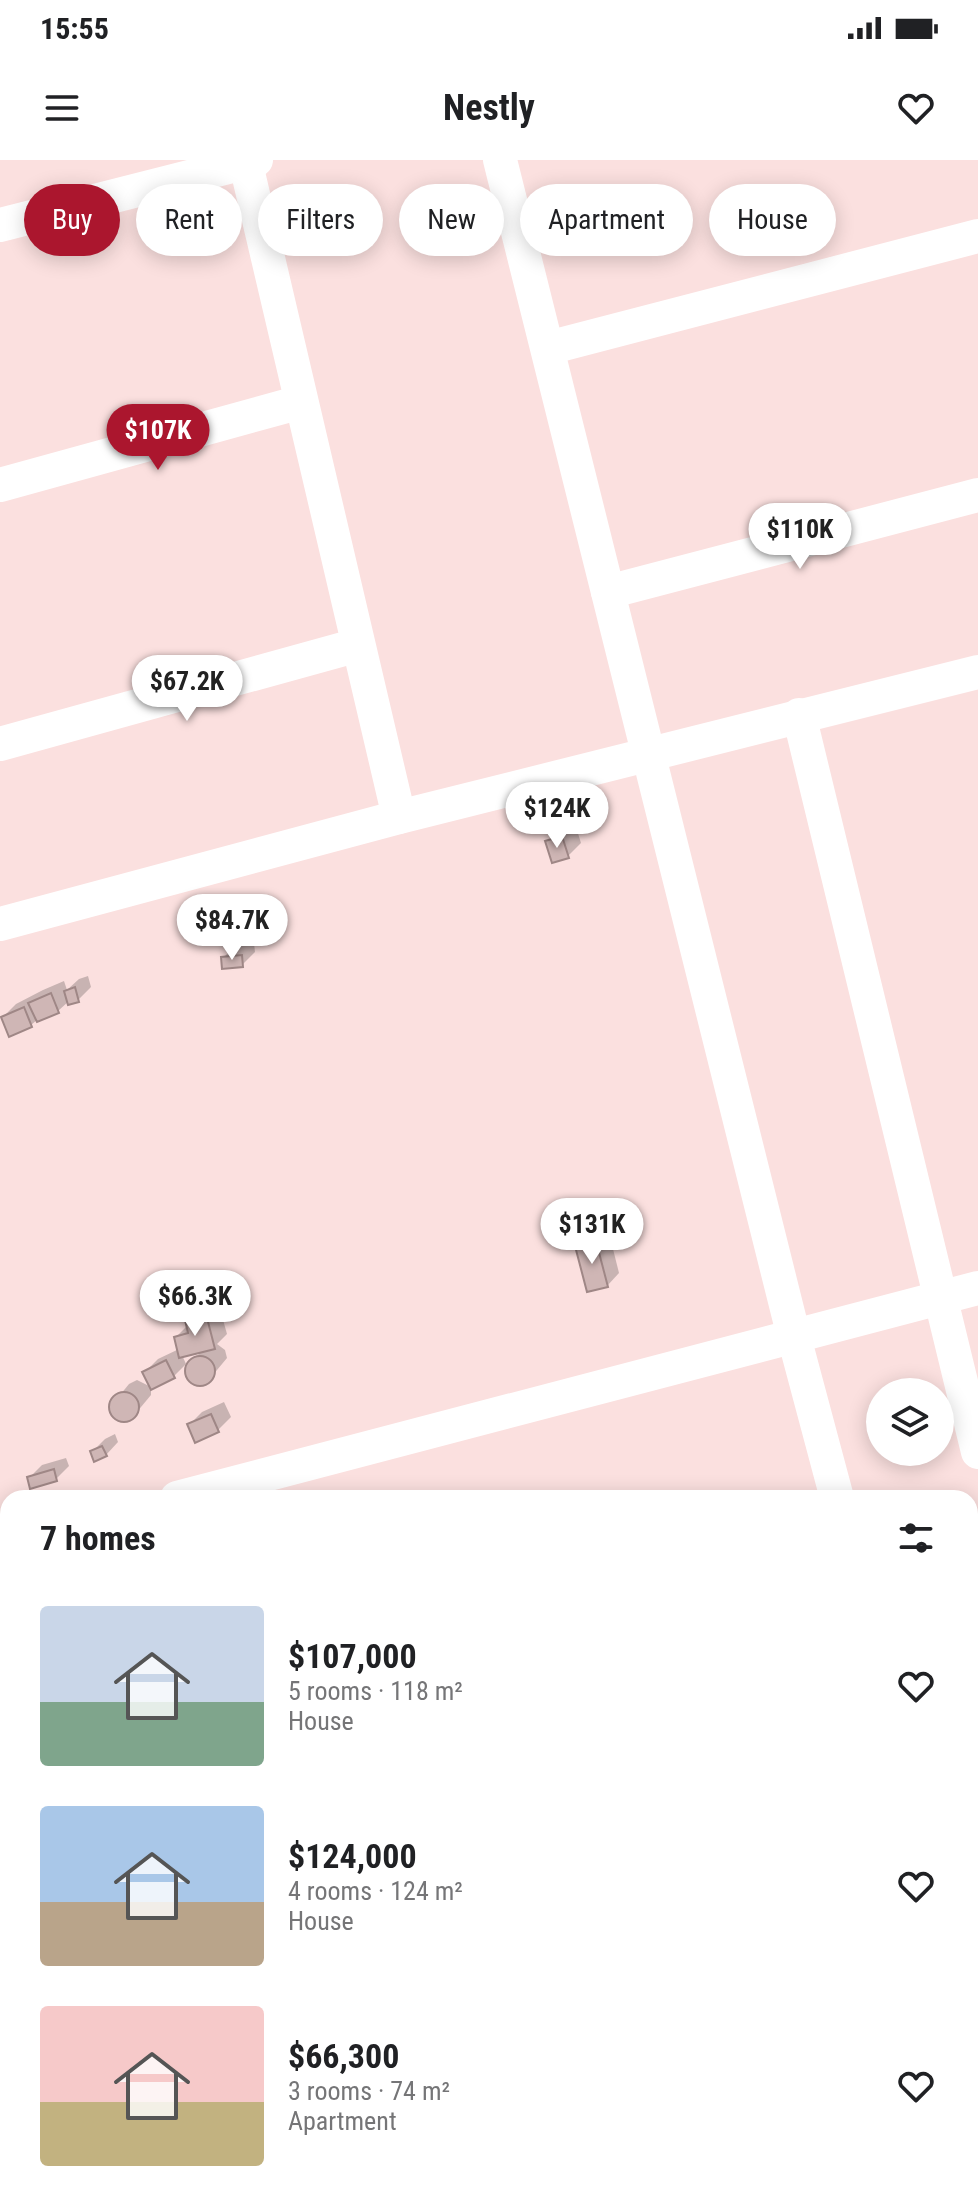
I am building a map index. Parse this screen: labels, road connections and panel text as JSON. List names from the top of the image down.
{
  "page": {
    "status": "15:55",
    "header": "Nestly",
    "chip": [
      "Buy",
      "Rent",
      "Filters",
      "New",
      "Apartment",
      "House"
    ],
    "price": [
      "$107K",
      "$110K",
      "$67.2K",
      "$124K",
      "$84.7K",
      "$131K",
      "$66.3K"
    ],
    "heading": "7 homes",
    "list": [
      {
        "name": "$107,000",
        "note": "5 rooms · 118 m² · House"
      },
      {
        "name": "$124,000",
        "note": "4 rooms · 124 m² · House"
      },
      {
        "name": "$66,300",
        "note": "3 rooms · 74 m² · Apartment"
      }
    ]
  }
}
